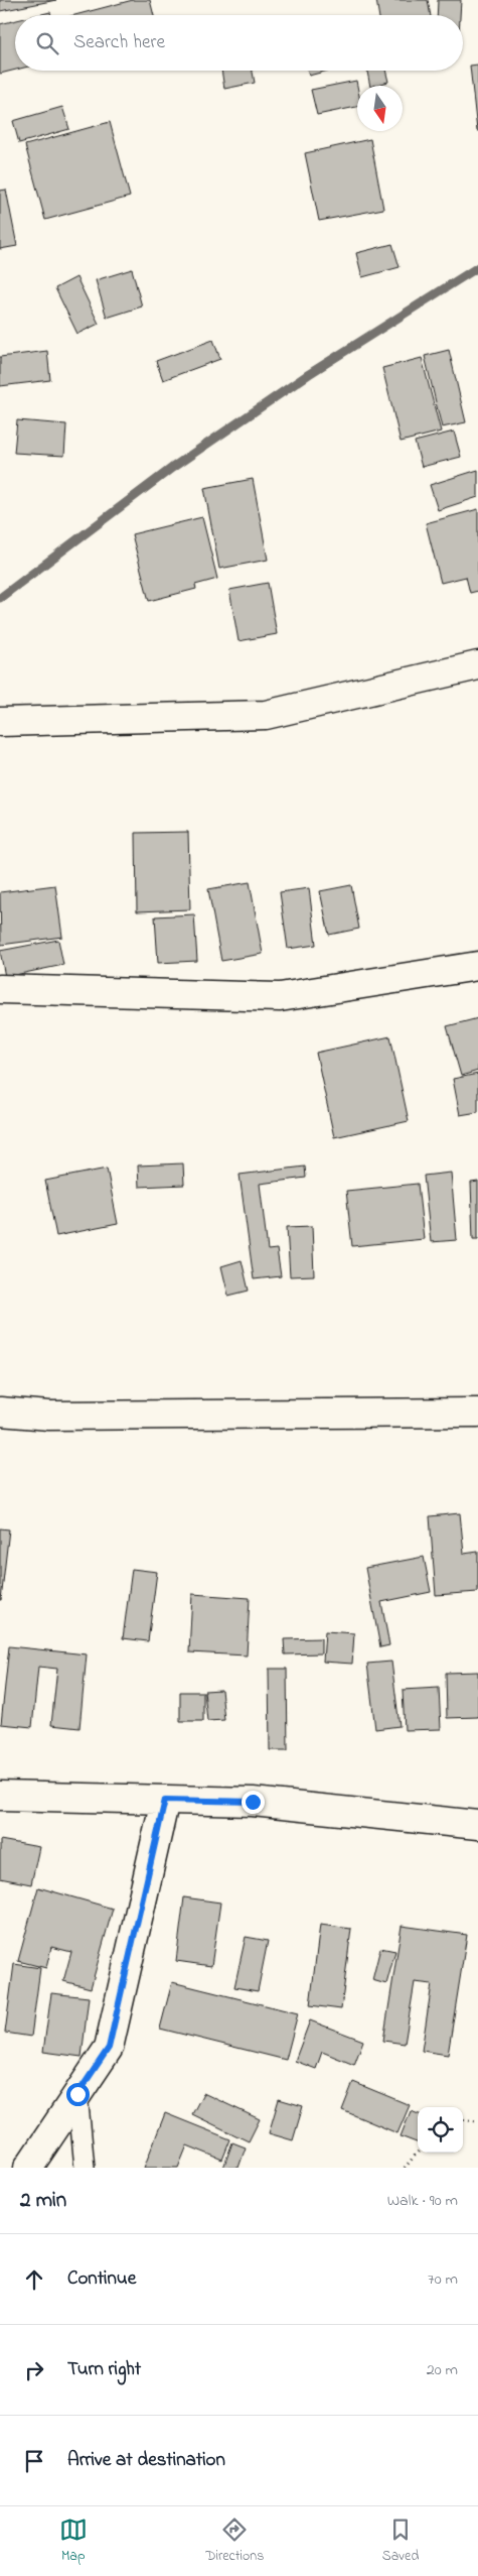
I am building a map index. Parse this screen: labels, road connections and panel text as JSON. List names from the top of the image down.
{
  "north": "bottom",
  "page": {
    "search": "Search here",
    "heading": ["2 min", "Walk · 90 m"],
    "list": [
      ["Continue", "70 m"],
      ["Turn right", "20 m"],
      "Arrive at destination"
    ],
    "nav": ["Map", "Directions", "Saved"]
  }
}
